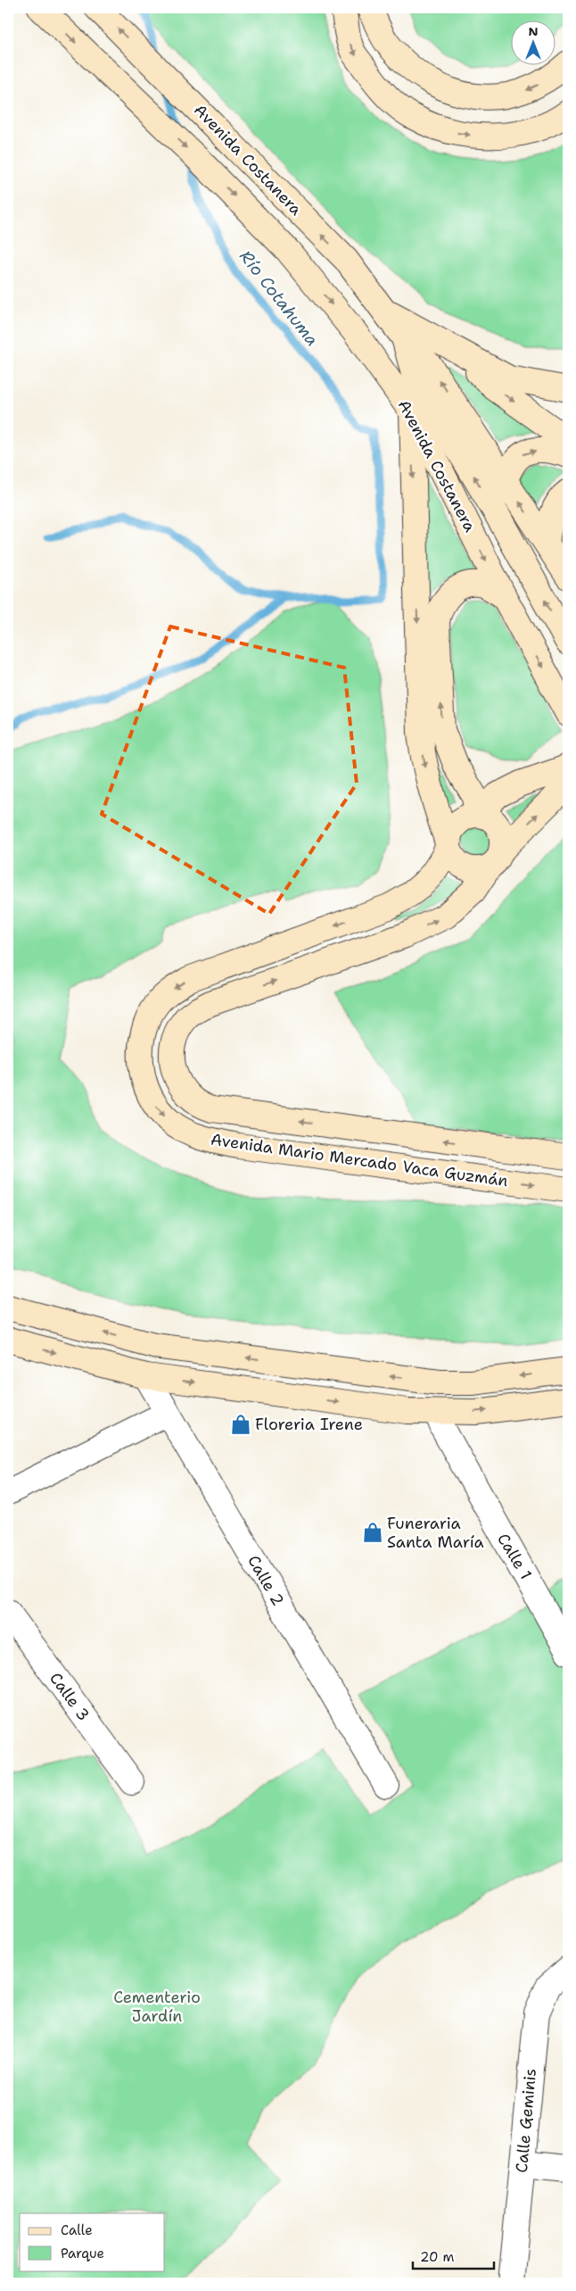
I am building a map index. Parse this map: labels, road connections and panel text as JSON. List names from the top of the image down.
{
  "streets": {
    "main road": ["Avenida Costanera", "Avenida Mario Mercado Vaca Guzmán"],
    "street": [
      "Calle 1",
      "Calle 2",
      "Calle 3",
      "Calle Geminis"
    ]
  },
  "water": ["Río Cotahuma"],
  "parks": ["Cementerio Jardín"],
  "places": {
    "shop": ["Floreria Irene", "Funeraria Santa María"]
  },
  "legend": ["Calle", "Parque"],
  "scale_bar": "20 m",
  "north": "top"
}
